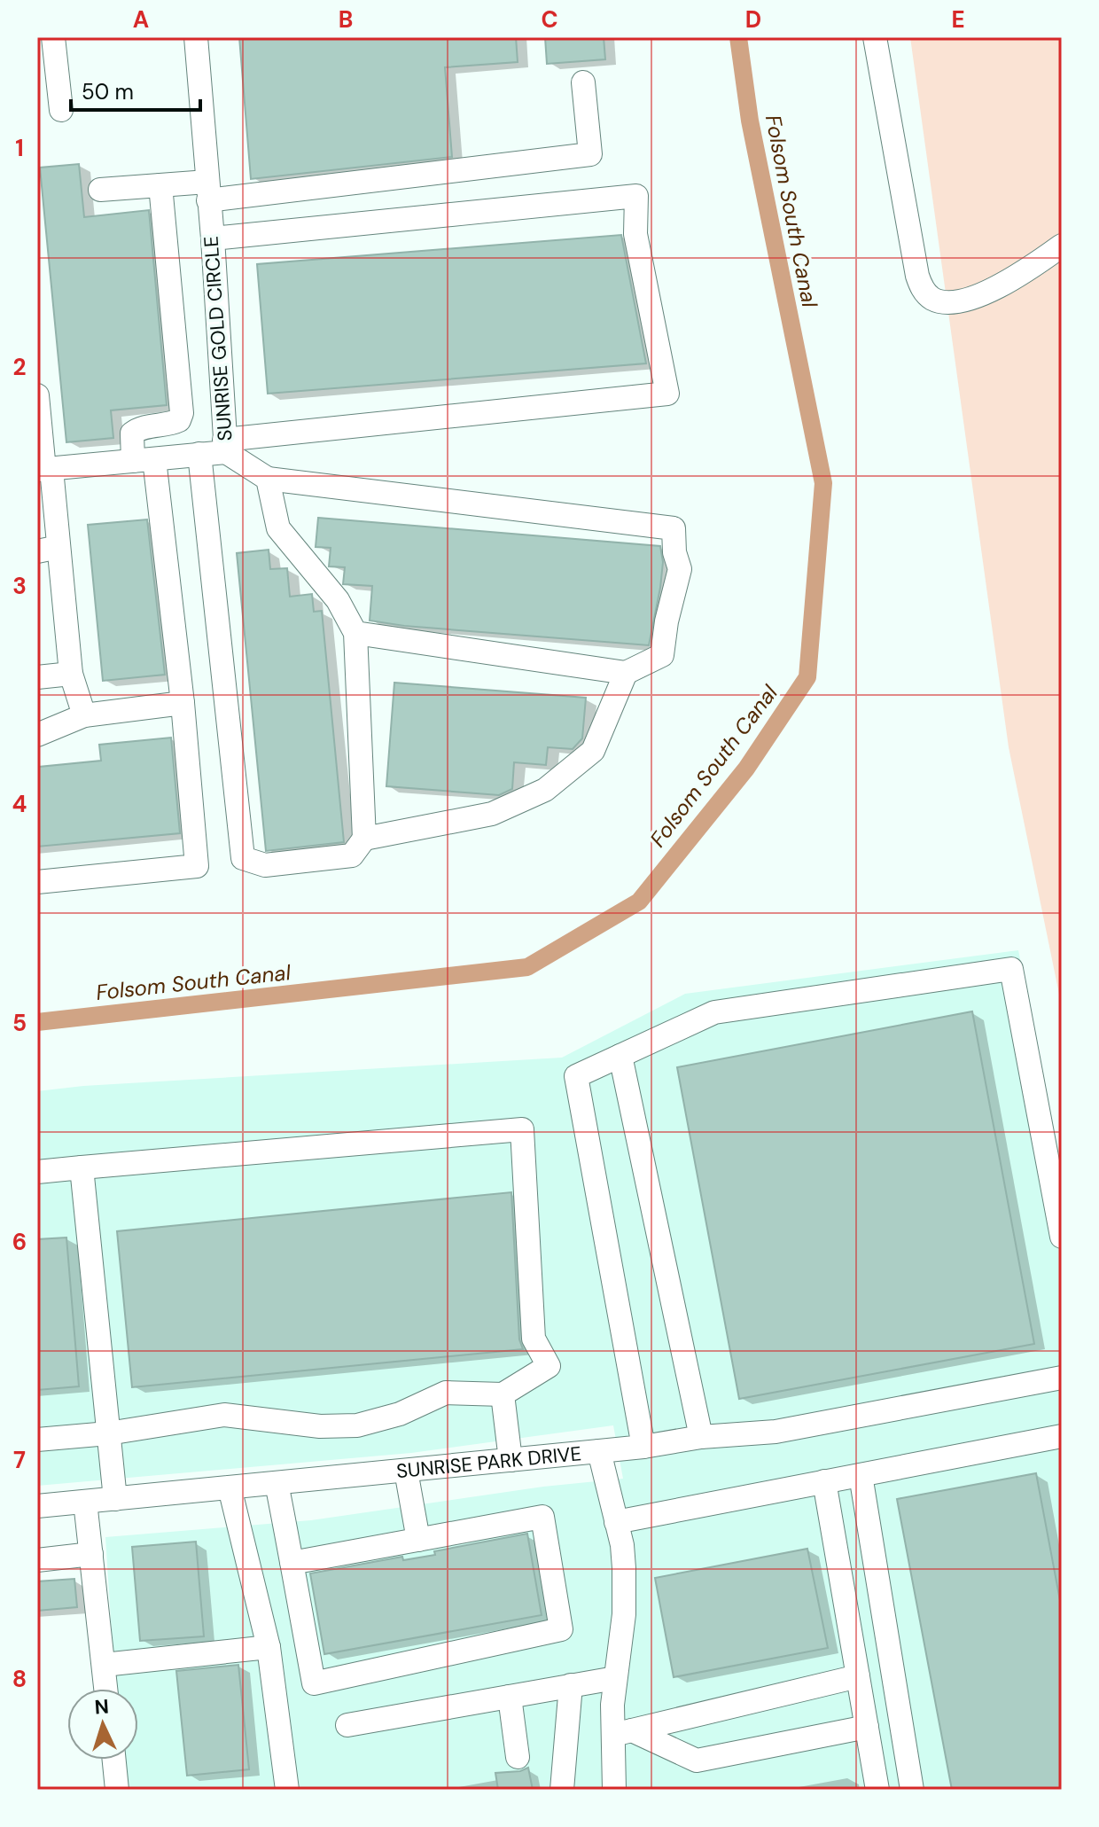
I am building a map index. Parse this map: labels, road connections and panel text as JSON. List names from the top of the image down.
{
  "streets": {
    "street": ["SUNRISE GOLD CIRCLE", "SUNRISE PARK DRIVE"]
  },
  "water": ["Folsom South Canal"],
  "scale_bar": "50 m",
  "north": "top",
  "grid": {
    "columns": [
      "A",
      "B",
      "C",
      "D",
      "E"
    ],
    "rows": [
      "1",
      "2",
      "3",
      "4",
      "5",
      "6",
      "7",
      "8"
    ]
  }
}
